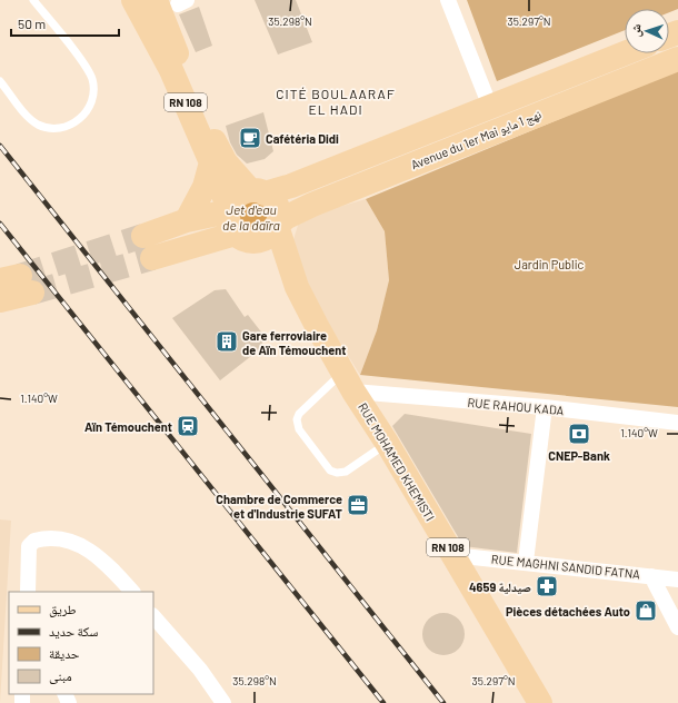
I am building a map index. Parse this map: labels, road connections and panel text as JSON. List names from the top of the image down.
{
  "streets": {
    "main road": ["RN 108", "Avenue du 1er Mai نهج 1 مايو", "RUE MOHAMED KHEMISTI"],
    "street": ["RUE RAHOU KADA", "RUE MAGHNI SANDID FATNA"]
  },
  "crossings": [
    ["RN 108", "Avenue du 1er Mai نهج 1 مايو"],
    ["RN 108", "RUE MOHAMED KHEMISTI"],
    ["Avenue du 1er Mai نهج 1 مايو", "RUE MOHAMED KHEMISTI"],
    ["RUE RAHOU KADA", "RUE MOHAMED KHEMISTI"],
    ["RUE MOHAMED KHEMISTI", "RUE MAGHNI SANDID FATNA"]
  ],
  "districts": ["CITÉ BOULAARAF EL HADI"],
  "water": ["Jet d'eau de la daïra"],
  "parks": ["Jardin Public"],
  "places": {
    "cafe": ["Cafétéria Didi"],
    "building": ["Gare ferroviaire de Aïn Témouchent"],
    "station": ["Aïn Témouchent"],
    "bank": ["CNEP-Bank"],
    "office": ["Chambre de Commerce et d'Industrie SUFAT"],
    "pharmacy": ["صيدلية 4659"],
    "shop": ["Pièces détachées Auto"]
  },
  "legend": [
    "طريق",
    "سكة حديد",
    "حديقة",
    "مبنى"
  ],
  "scale_bar": "50 m",
  "north": "left",
  "coordinates": ["35.298°N", "35.297°N", "1.140°W"]
}
